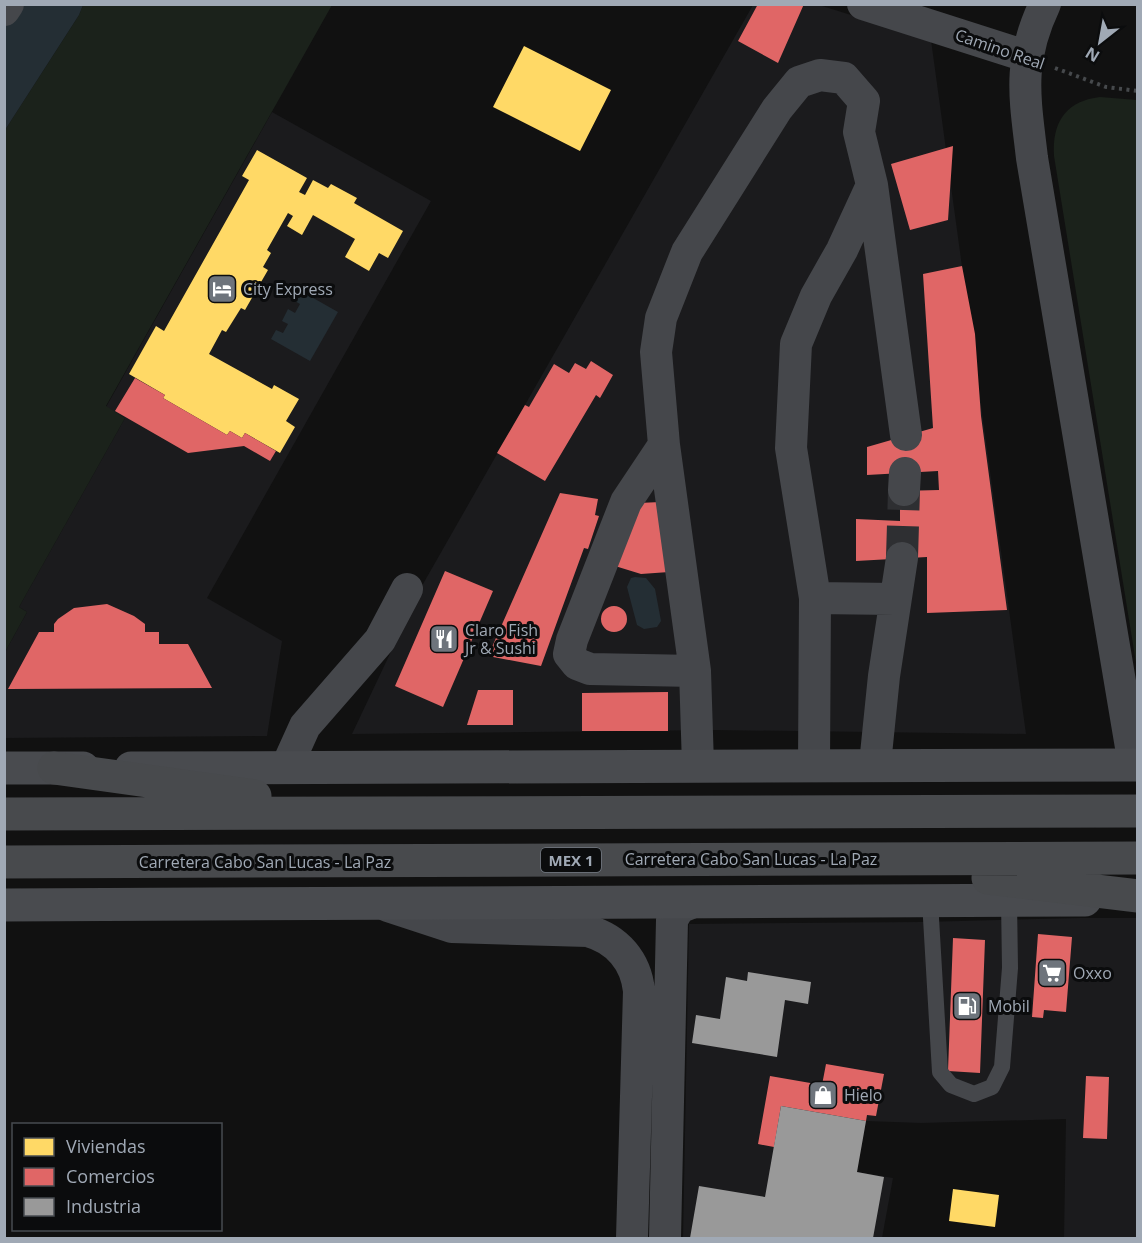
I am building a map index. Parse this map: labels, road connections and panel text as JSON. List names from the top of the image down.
{
  "streets": {
    "highway": ["Carretera Cabo San Lucas - La Paz", "MEX 1"],
    "street": ["Camino Real"]
  },
  "places": {
    "hotel": ["City Express"],
    "restaurant": ["Claro Fish Jr & Sushi"],
    "supermarket": ["Oxxo"],
    "fuel station": ["Mobil"],
    "shop": ["Hielo"]
  },
  "legend": ["Viviendas", "Comercios", "Industria"],
  "north": "bottom left"
}
